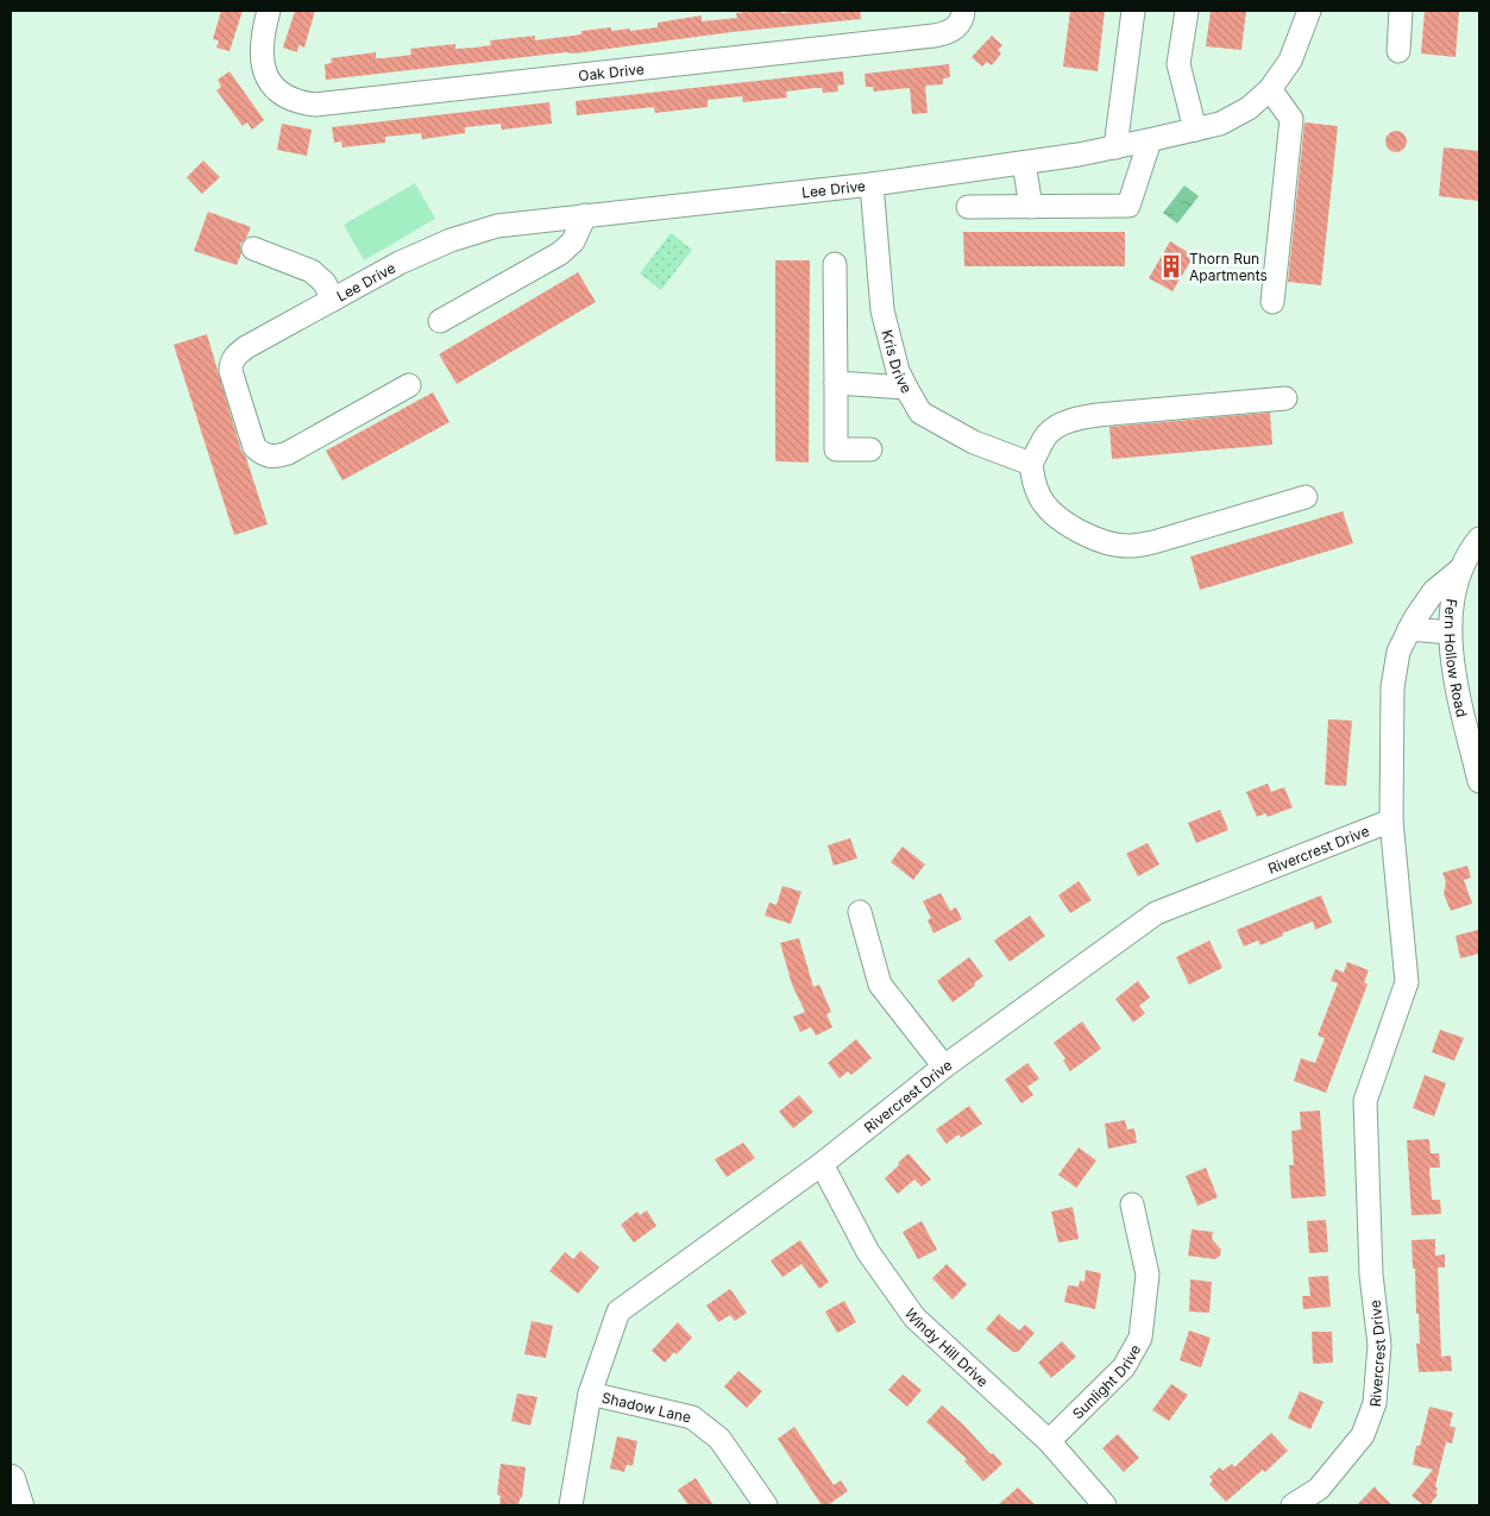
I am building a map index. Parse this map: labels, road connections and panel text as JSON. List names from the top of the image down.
{
  "streets": {
    "street": [
      "Oak Drive",
      "Lee Drive",
      "Kris Drive",
      "Fern Hollow Road",
      "Rivercrest Drive",
      "Windy Hill Drive",
      "Sunlight Drive",
      "Shadow Lane"
    ]
  },
  "crossings": [
    ["Lee Drive", "Kris Drive"],
    ["Fern Hollow Road", "Rivercrest Drive"],
    ["Rivercrest Drive", "Windy Hill Drive"],
    ["Rivercrest Drive", "Shadow Lane"],
    ["Windy Hill Drive", "Sunlight Drive"]
  ],
  "places": {
    "building": ["Thorn Run Apartments"]
  }
}
